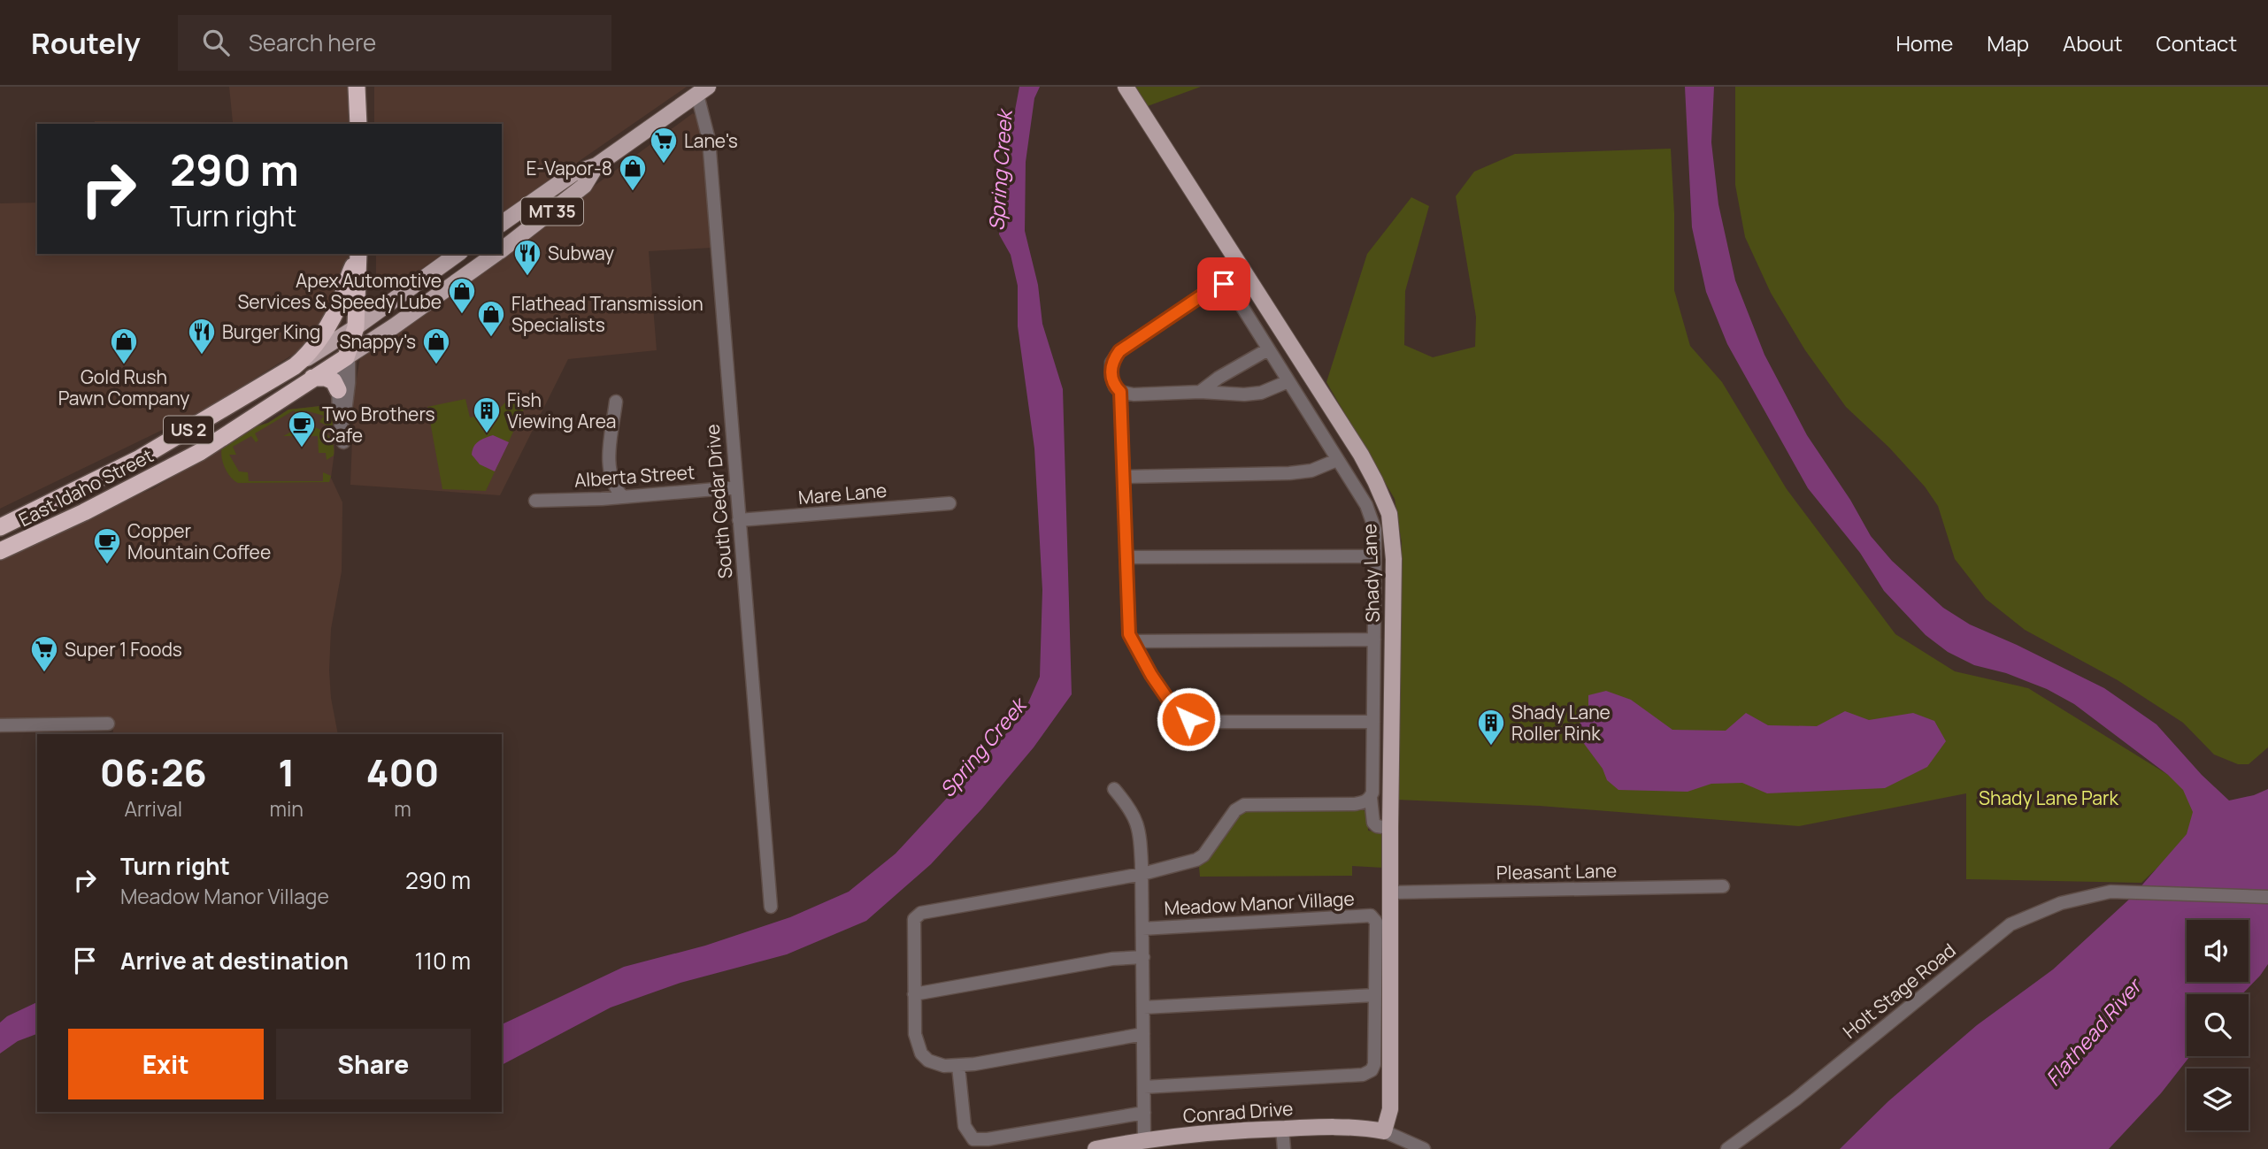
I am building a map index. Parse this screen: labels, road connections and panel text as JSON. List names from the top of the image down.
{
  "streets": {
    "highway": ["US 2", "East Idaho Street"],
    "main road": ["MT 35", "Shady Lane", "Conrad Drive"],
    "street": [
      "Alberta Street",
      "Mare Lane",
      "South Cedar Drive",
      "Pleasant Lane",
      "Meadow Manor Village",
      "Holt Stage Road"
    ]
  },
  "crossings": [
    ["MT 35", "US 2"],
    ["MT 35", "East Idaho Street"],
    ["MT 35", "South Cedar Drive"],
    ["US 2", "East Idaho Street"],
    ["Alberta Street", "South Cedar Drive"],
    ["Mare Lane", "South Cedar Drive"],
    ["Shady Lane", "Pleasant Lane"],
    ["Shady Lane", "Conrad Drive"],
    ["Meadow Manor Village", "Conrad Drive"]
  ],
  "water": ["Spring Creek", "Flathead River"],
  "parks": ["Shady Lane Park"],
  "places": {
    "supermarket": ["Lane's", "Super 1 Foods"],
    "shop": [
      "E-Vapor-8",
      "Apex Automotive Services & Speedy Lube",
      "Flathead Transmission Specialists",
      "Gold Rush Pawn Company",
      "Snappy's"
    ],
    "restaurant": ["Subway", "Burger King"],
    "building": ["Fish Viewing Area", "Shady Lane Roller Rink"],
    "cafe": ["Two Brothers Cafe", "Copper Mountain Coffee"]
  },
  "page": {
    "header": "Routely",
    "search": "Search here",
    "nav": [
      "Home",
      "Map",
      "About",
      "Contact"
    ],
    "turn": ["290 m", "Turn right"],
    "eta": [
      "06:26",
      "Arrival",
      "1",
      "min",
      "400",
      "m"
    ],
    "list": [
      {
        "name": "Turn right",
        "note": "Meadow Manor Village",
        "value": "290 m"
      },
      {
        "name": "Arrive at destination",
        "value": "110 m"
      }
    ],
    "buttons": ["Exit", "Share"]
  }
}
